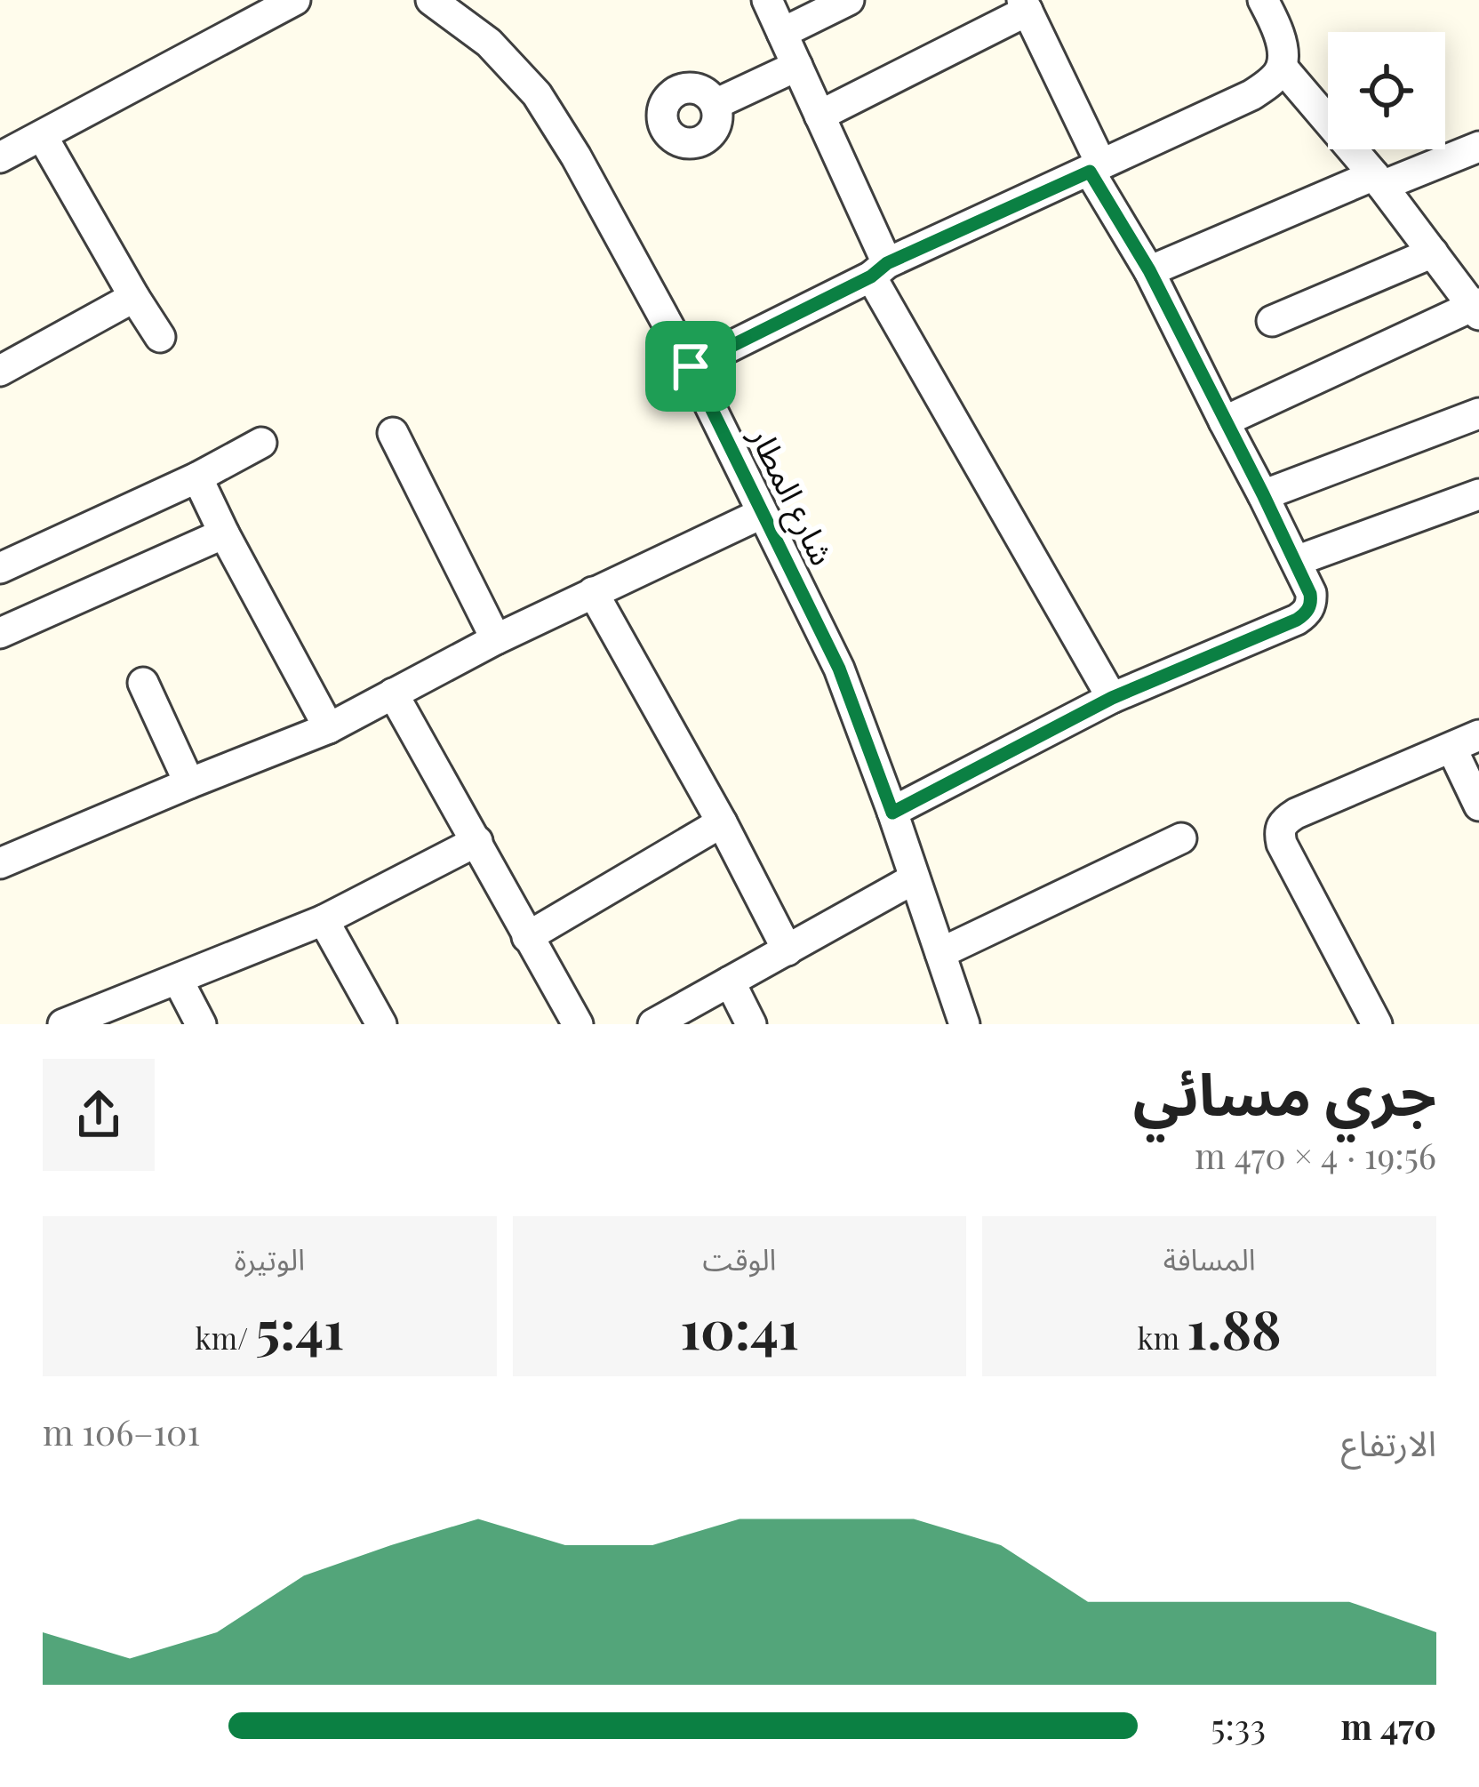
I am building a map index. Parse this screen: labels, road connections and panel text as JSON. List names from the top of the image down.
{
  "streets": {
    "street": ["شارع المطار"]
  },
  "page": {
    "heading": ["جري مسائي", "19:56 · 4 × 470 m"],
    "stats": [
      ["المسافة", "1.88 km"],
      ["الوقت", "10:41"],
      ["الوتيرة", "5:41 /km"]
    ],
    "chart": ["الارتفاع", "101–106 m"],
    "list": [
      {
        "name": "470 m",
        "note": "5:33"
      }
    ]
  }
}
